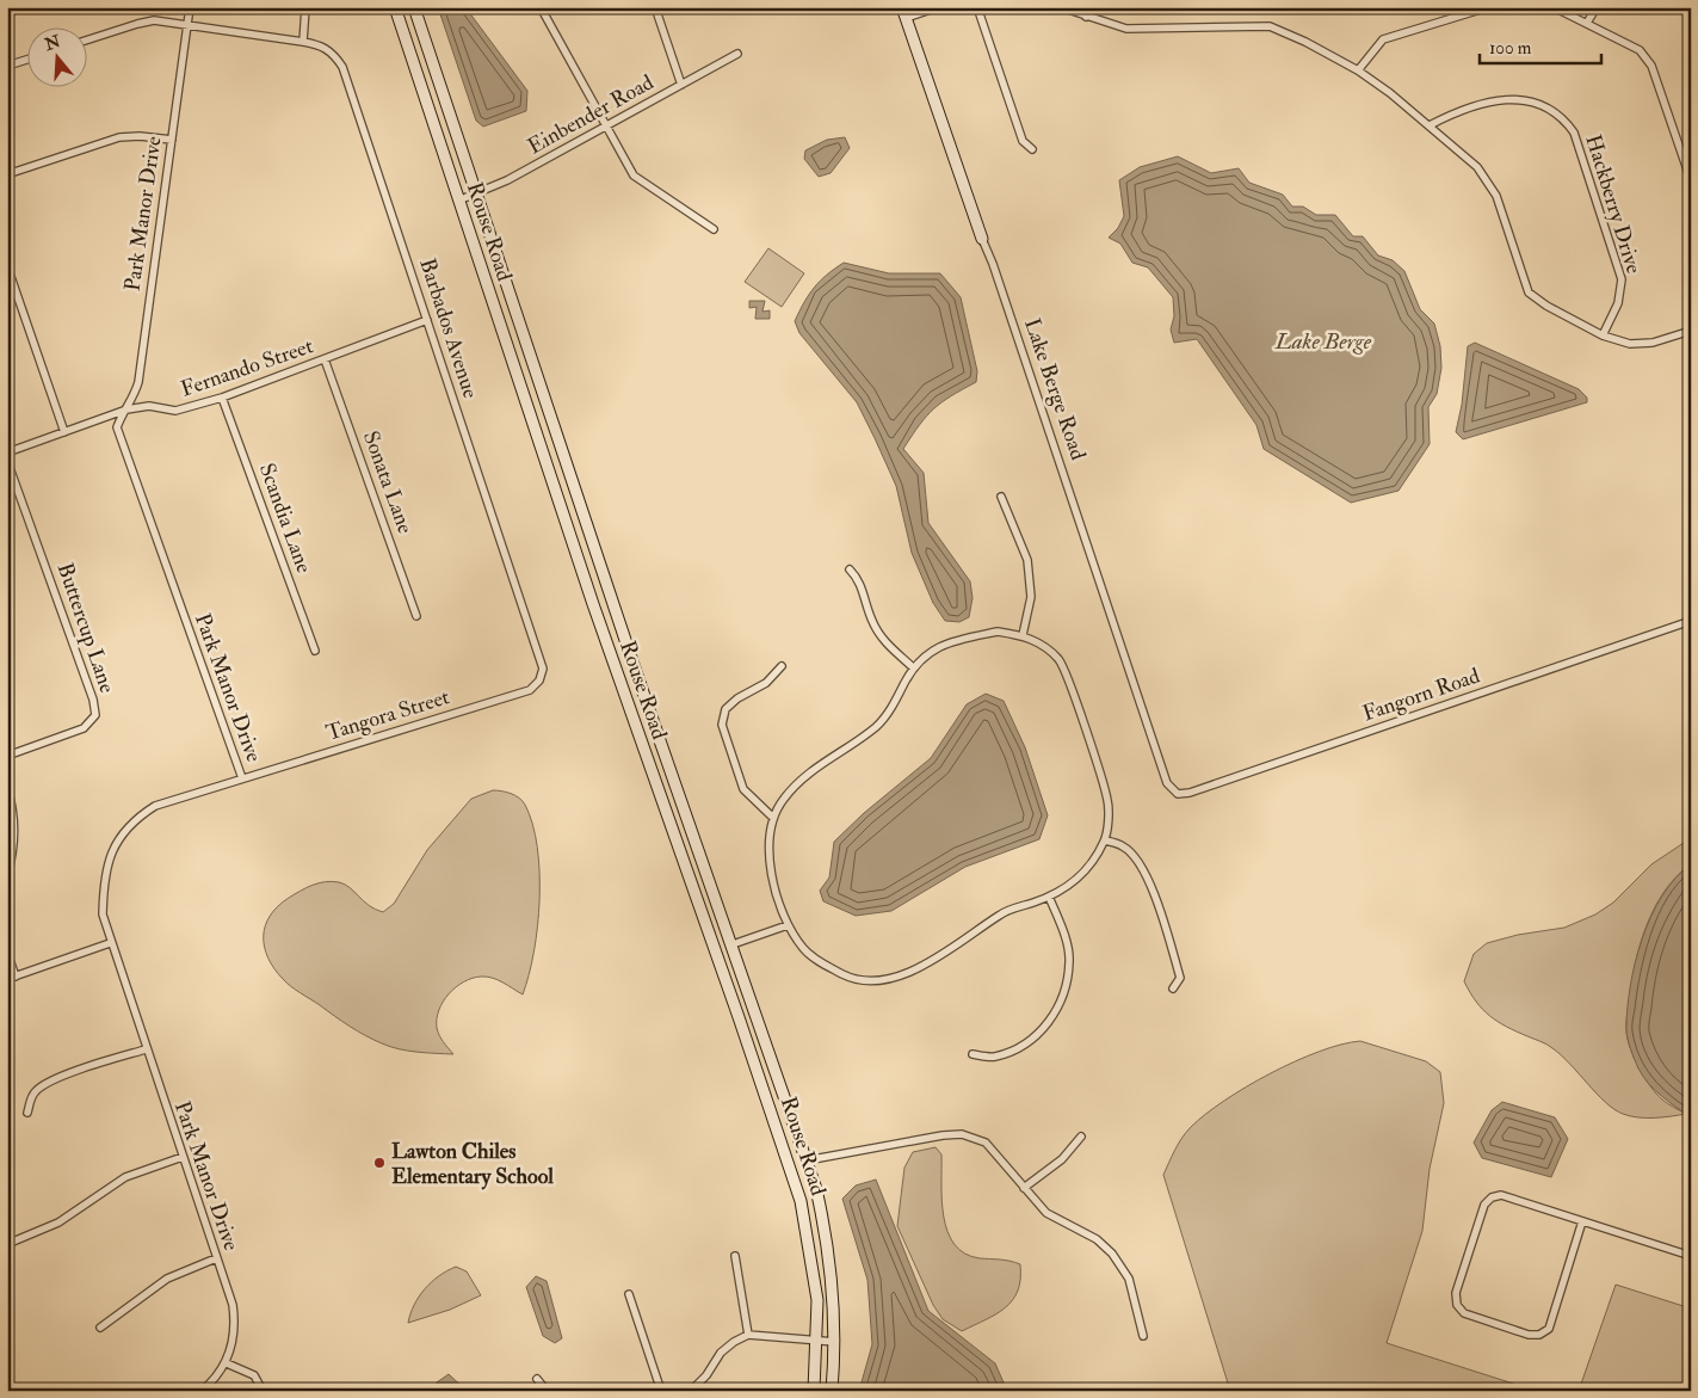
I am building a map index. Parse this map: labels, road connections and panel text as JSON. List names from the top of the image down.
{
  "streets": {
    "street": [
      "Einbender Road",
      "Hackberry Drive",
      "Park Manor Drive",
      "Rouse Road",
      "Barbados Avenue",
      "Fernando Street",
      "Lake Berge Road",
      "Sonata Lane",
      "Scandia Lane",
      "Buttercup Lane",
      "Fangorn Road",
      "Tangora Street"
    ]
  },
  "crossings": [
    ["Einbender Road", "Rouse Road"],
    ["Park Manor Drive", "Barbados Avenue"],
    ["Park Manor Drive", "Fernando Street"],
    ["Park Manor Drive", "Tangora Street"],
    ["Barbados Avenue", "Fernando Street"],
    ["Barbados Avenue", "Tangora Street"],
    ["Fernando Street", "Sonata Lane"],
    ["Fernando Street", "Scandia Lane"],
    ["Lake Berge Road", "Fangorn Road"]
  ],
  "water": ["Lake Berge"],
  "places": ["Lawton Chiles Elementary School"],
  "scale_bar": "100 m",
  "north": "top"
}
